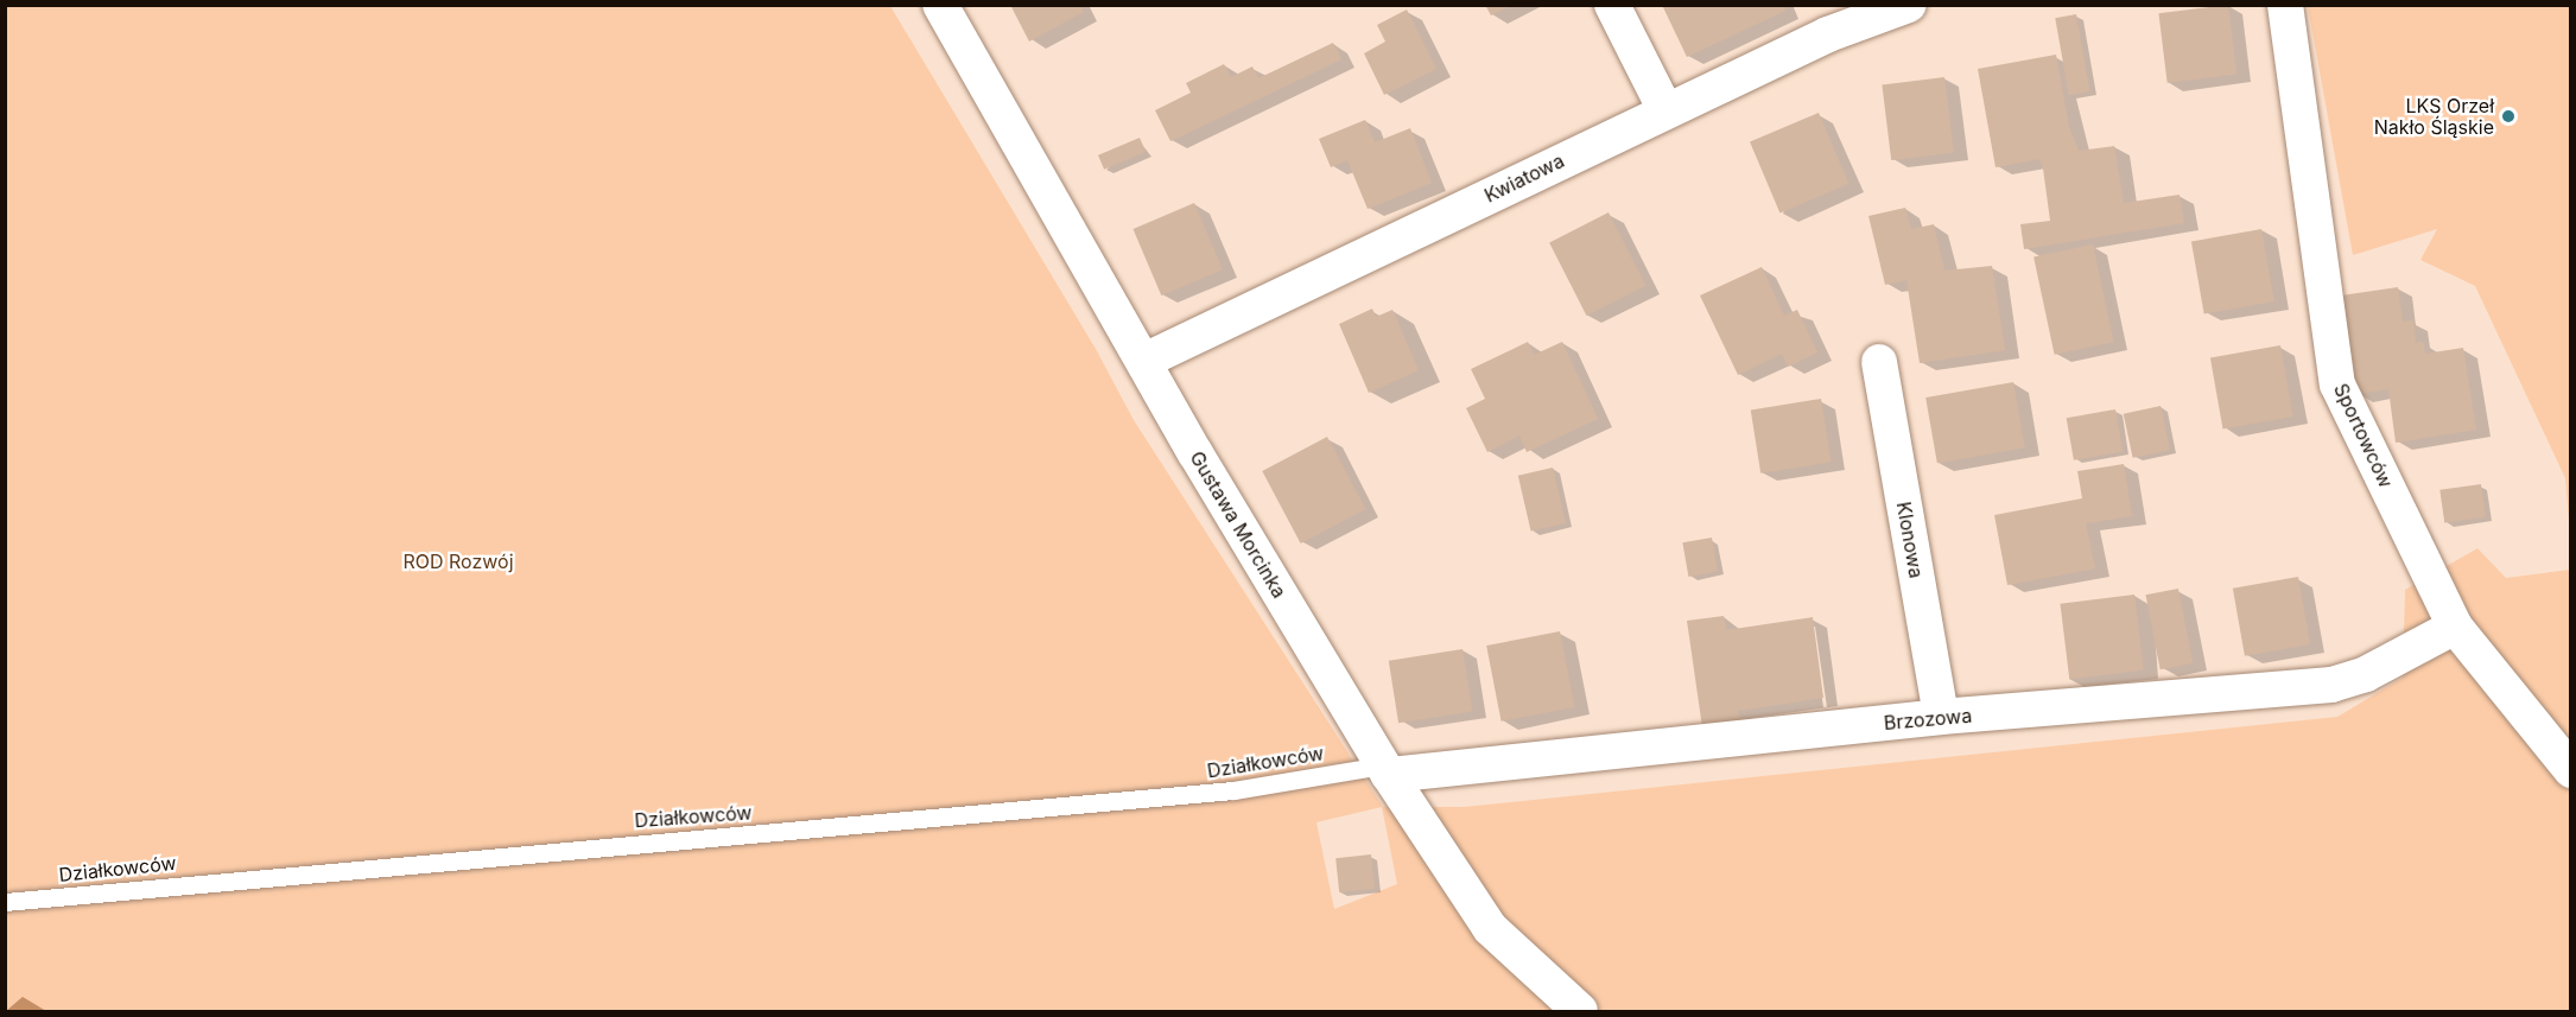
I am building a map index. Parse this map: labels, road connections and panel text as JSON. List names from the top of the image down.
{
  "streets": {
    "street": [
      "Kwiatowa",
      "Sportowców",
      "Gustawa Morcinka",
      "Klonowa",
      "Brzozowa"
    ],
    "lane": ["Działkowców"]
  },
  "crossings": [
    ["Kwiatowa", "Gustawa Morcinka"],
    ["Sportowców", "Brzozowa"],
    ["Gustawa Morcinka", "Brzozowa"],
    ["Gustawa Morcinka", "Działkowców"],
    ["Klonowa", "Brzozowa"],
    ["Brzozowa", "Działkowców"]
  ],
  "parks": ["ROD Rozwój"],
  "places": ["LKS Orzeł Nakło Śląskie"]
}
